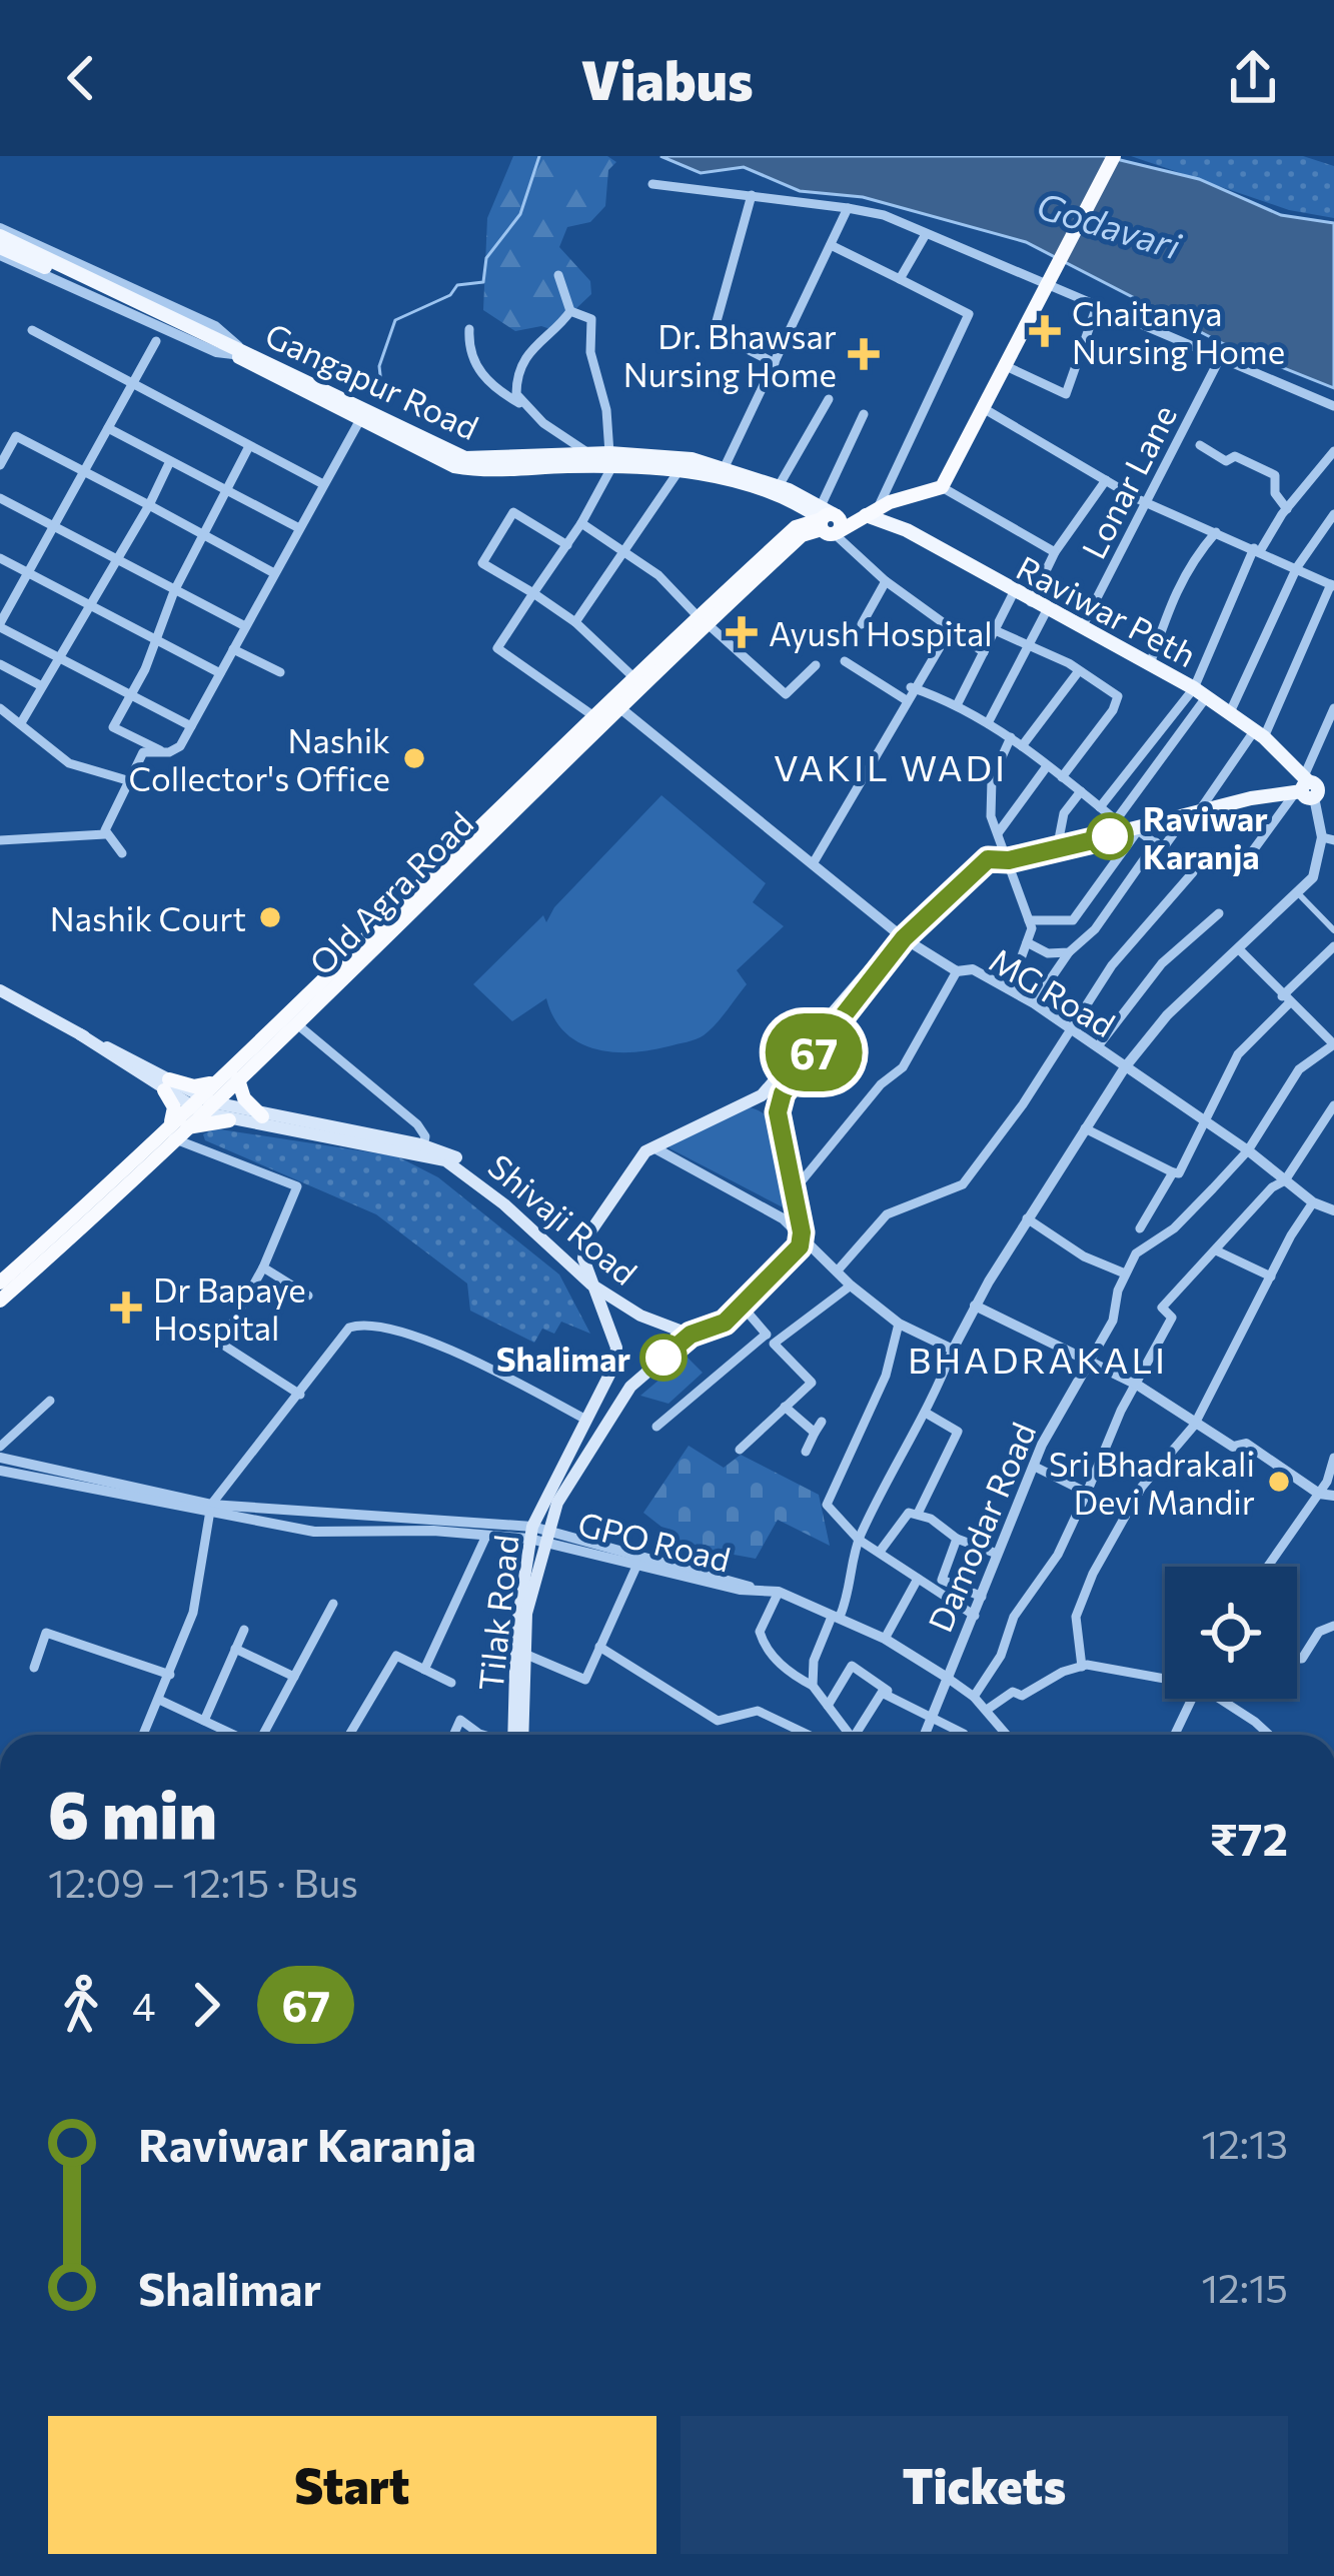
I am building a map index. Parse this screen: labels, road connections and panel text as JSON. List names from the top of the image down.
{
  "streets": {
    "highway": ["Old Agra Road"],
    "main road": [
      "Gangapur Road",
      "Raviwar Peth",
      "Shivaji Road",
      "Tilak Road"
    ],
    "street": [
      "Lonar Lane",
      "MG Road",
      "Damodar Road",
      "GPO Road"
    ]
  },
  "crossings": [
    ["Gangapur Road", "Old Agra Road"],
    ["Lonar Lane", "Raviwar Peth"],
    ["Raviwar Peth", "Old Agra Road"],
    ["Old Agra Road", "MG Road"],
    ["Old Agra Road", "Shivaji Road"],
    ["Shivaji Road", "Tilak Road"],
    ["Damodar Road", "GPO Road"],
    ["GPO Road", "Tilak Road"]
  ],
  "districts": ["VAKIL WADI", "BHADRAKALI"],
  "water": ["Godavari"],
  "places": {
    "health": [
      "Chaitanya Nursing Home",
      "Dr. Bhawsar Nursing Home",
      "Ayush Hospital",
      "Dr Bapaye Hospital"
    ],
    "other": [
      "Nashik Collector's Office",
      "Raviwar Karanja",
      "Nashik Court",
      "Shalimar",
      "Sri Bhadrakali Devi Mandir"
    ]
  },
  "lines": ["bus line 67"],
  "page": {
    "header": "Viabus",
    "on_map": "67",
    "heading": ["6 min", "12:09 – 12:15 · Bus", "₹72"],
    "legs": ["4", "67"],
    "list": [
      {
        "name": "Raviwar Karanja",
        "value": "12:13"
      },
      {
        "name": "Shalimar",
        "value": "12:15"
      }
    ],
    "buttons": ["Start", "Tickets"]
  }
}
